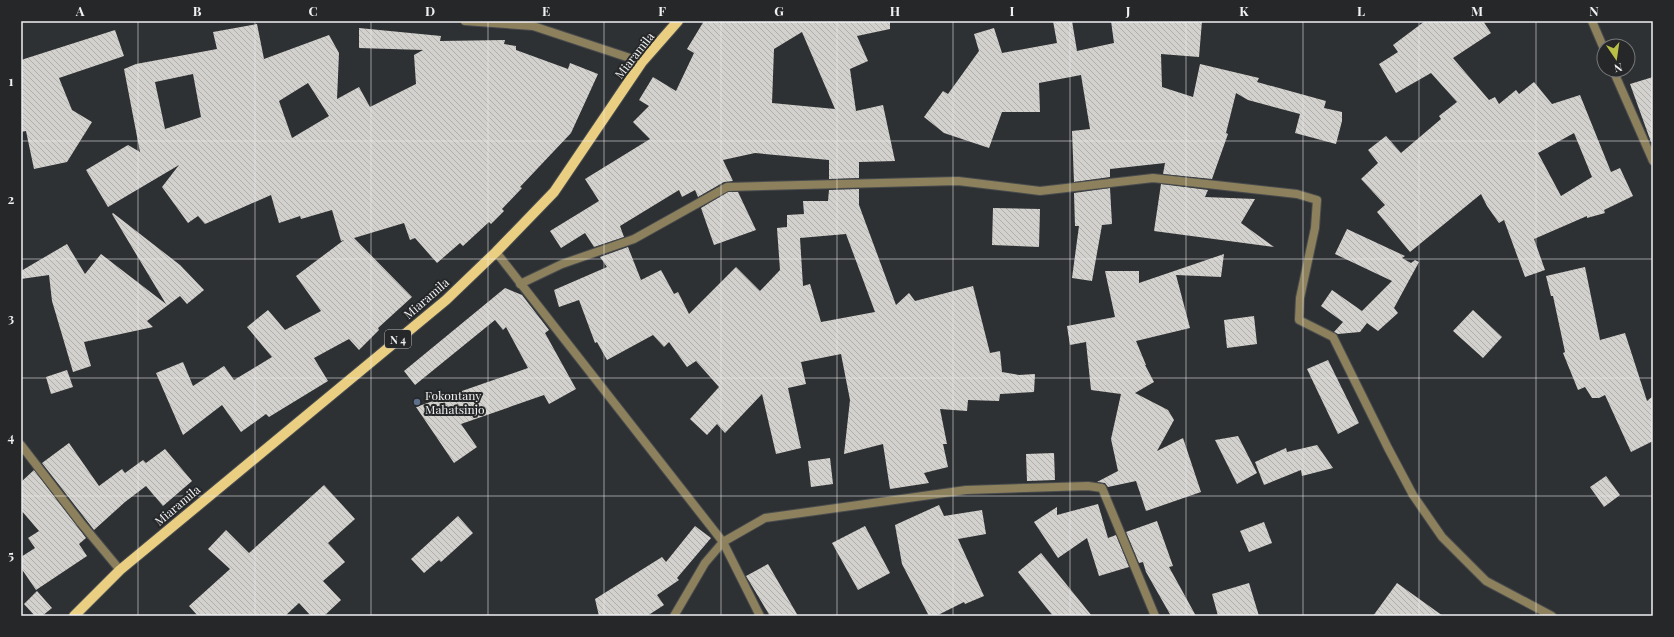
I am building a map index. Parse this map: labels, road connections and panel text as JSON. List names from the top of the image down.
{
  "streets": {
    "main road": ["Miaramila", "N 4"]
  },
  "places": ["Fokontany Mahatsinjo"],
  "north": "bottom",
  "grid": {
    "columns": [
      "A",
      "B",
      "C",
      "D",
      "E",
      "F",
      "G",
      "H",
      "I",
      "J",
      "K",
      "L",
      "M",
      "N"
    ],
    "rows": [
      "1",
      "2",
      "3",
      "4",
      "5"
    ]
  }
}
